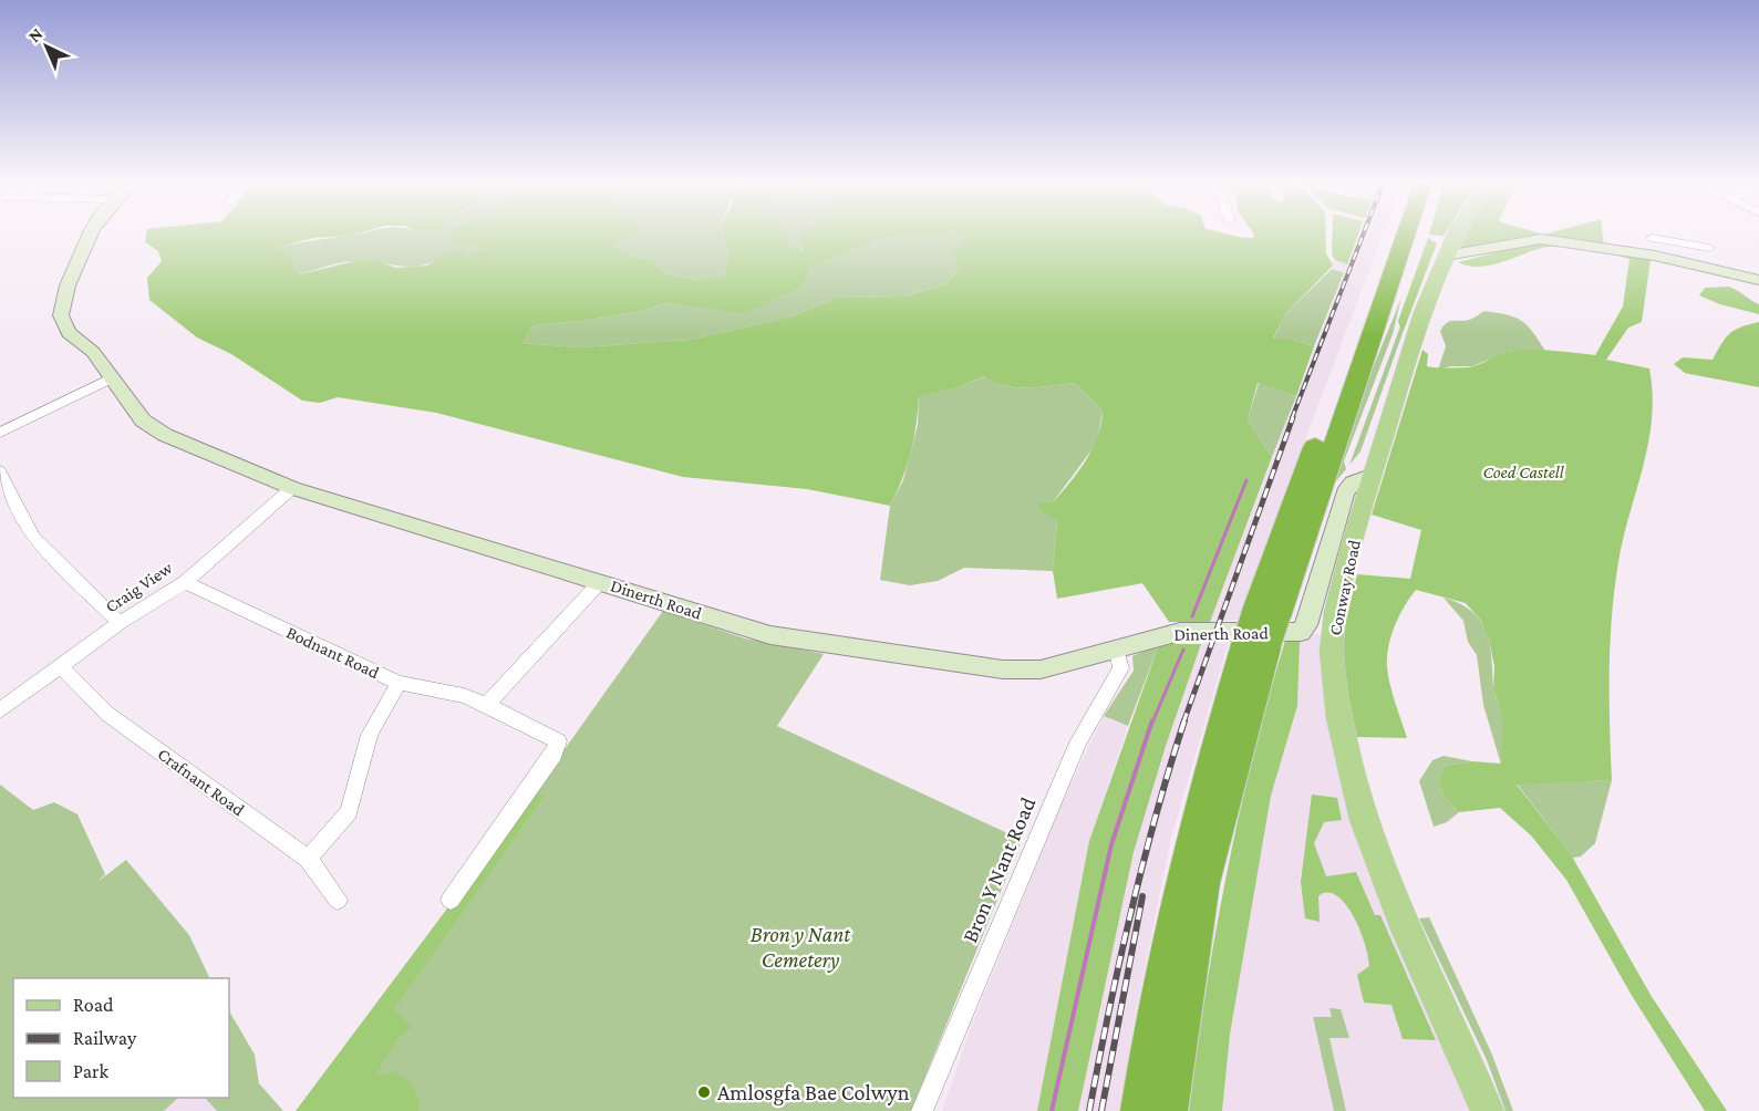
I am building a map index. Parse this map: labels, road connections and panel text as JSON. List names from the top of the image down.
{
  "streets": {
    "main road": ["Conway Road"],
    "street": [
      "Craig View",
      "Dinerth Road",
      "Bodnant Road",
      "Crafnant Road",
      "Bron Y Nant Road"
    ]
  },
  "crossings": [
    ["Craig View", "Dinerth Road"],
    ["Craig View", "Bodnant Road"],
    ["Craig View", "Crafnant Road"],
    ["Conway Road", "Dinerth Road"],
    ["Dinerth Road", "Bron Y Nant Road"]
  ],
  "parks": ["Coed Castell", "Bron y Nant Cemetery"],
  "places": ["Amlosgfa Bae Colwyn"],
  "legend": ["Road", "Railway", "Park"],
  "north": "top left"
}
